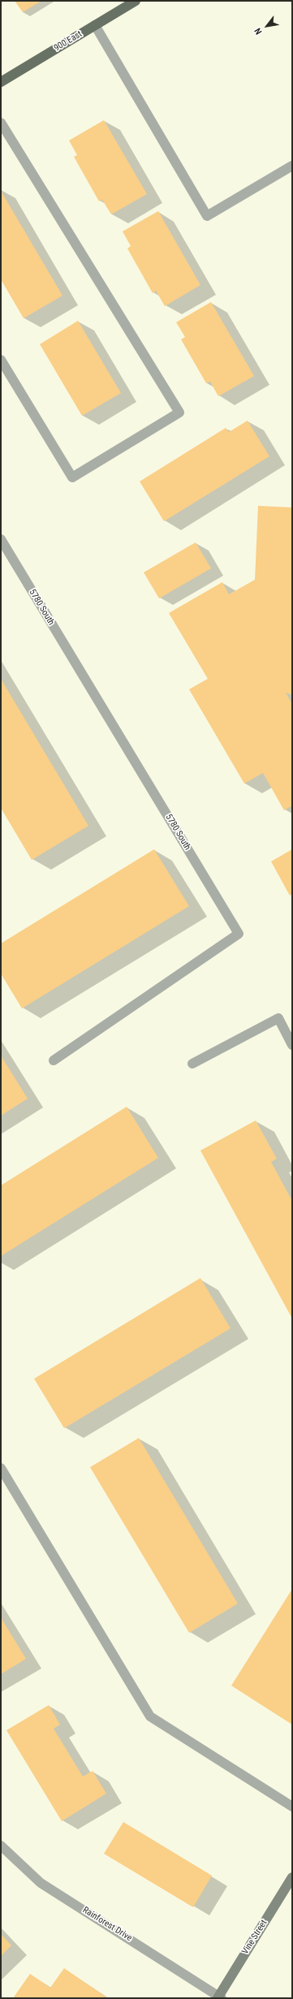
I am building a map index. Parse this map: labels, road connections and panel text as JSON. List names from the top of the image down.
{
  "streets": {
    "main road": ["900 East"],
    "street": ["5780 South", "Rainforest Drive", "Vine Street"]
  },
  "crossings": [
    ["Rainforest Drive", "Vine Street"]
  ],
  "north": "bottom left"
}
